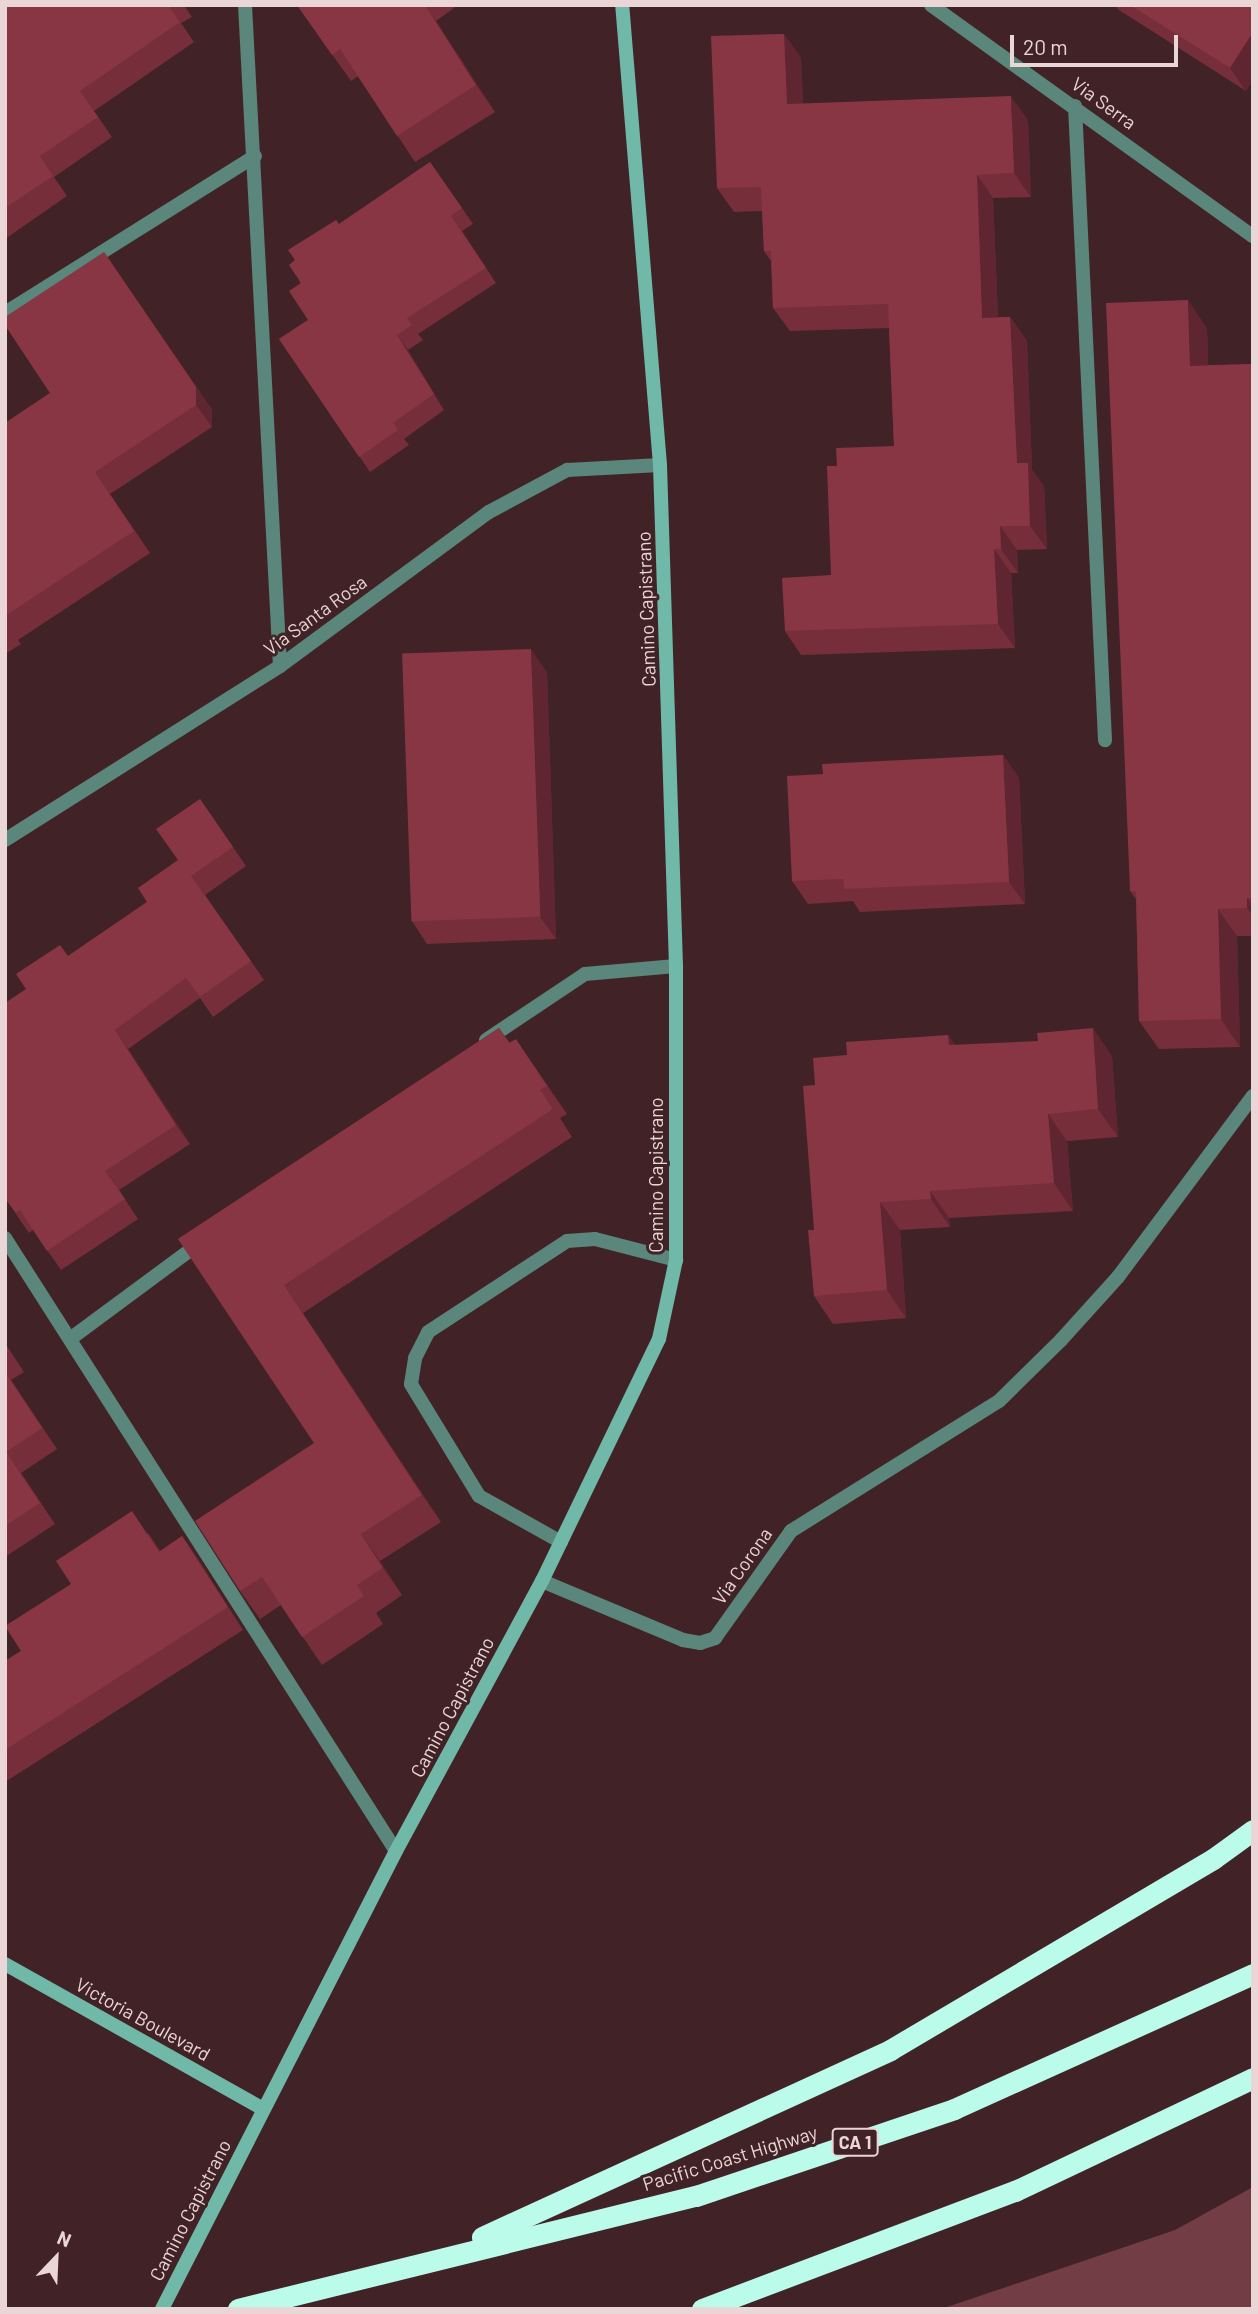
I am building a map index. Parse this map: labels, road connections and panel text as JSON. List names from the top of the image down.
{
  "streets": {
    "highway": ["CA 1", "Pacific Coast Highway"],
    "main road": ["Camino Capistrano", "Victoria Boulevard"],
    "street": ["Via Serra", "Via Santa Rosa", "Via Corona"]
  },
  "crossings": [
    ["Camino Capistrano", "Via Santa Rosa"],
    ["Camino Capistrano", "Via Corona"],
    ["Camino Capistrano", "Victoria Boulevard"]
  ],
  "scale_bar": "20 m",
  "north": "top right"
}
